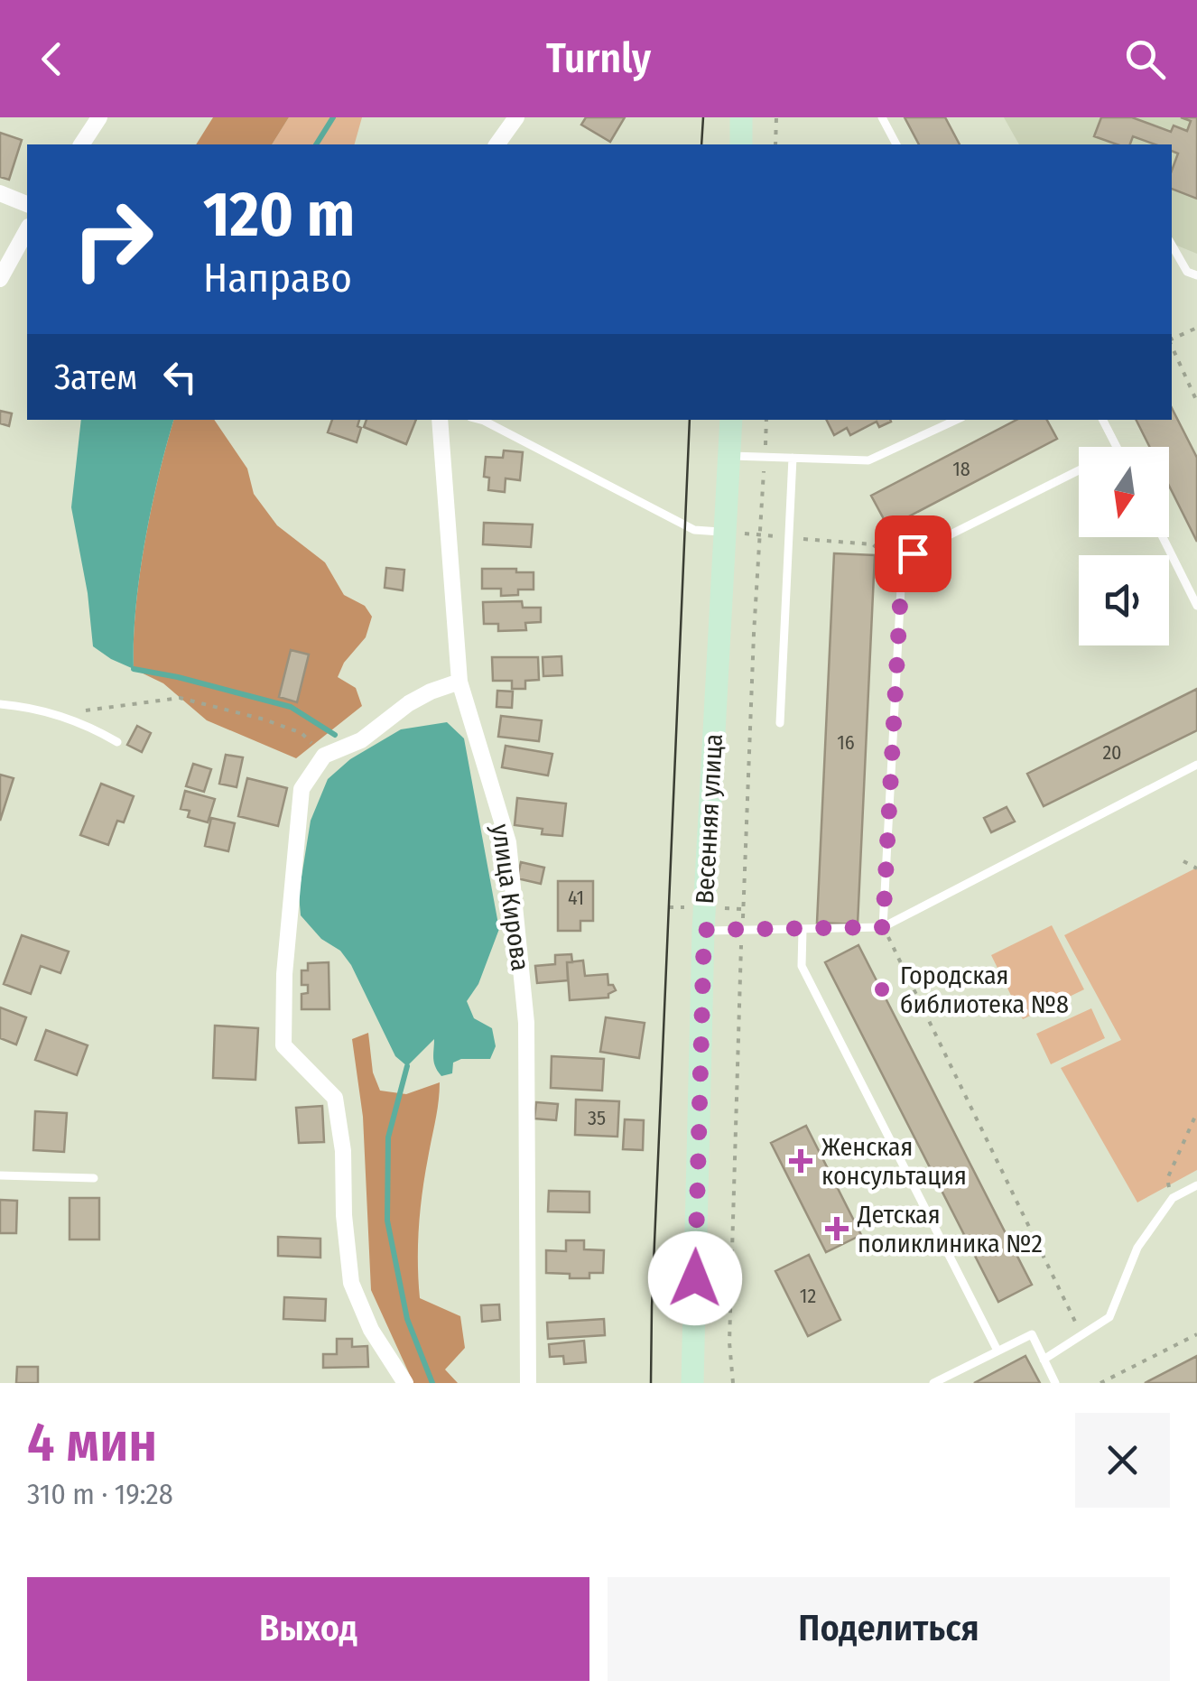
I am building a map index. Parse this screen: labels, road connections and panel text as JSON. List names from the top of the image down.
{
  "streets": {
    "main road": ["Весенняя улица"],
    "street": ["улица Кирова"]
  },
  "places": {
    "other": ["Городская библиотека №8"],
    "health": ["Женская консультация", "Детская поликлиника №2"]
  },
  "house_numbers": [
    "18",
    "16",
    "20",
    "41",
    "35",
    "12"
  ],
  "north": "bottom",
  "page": {
    "header": "Turnly",
    "turn": ["120 m", "Направо"],
    "then": "Затем",
    "heading": ["4 мин", "310 m · 19:28"],
    "buttons": ["Выход", "Поделиться"]
  }
}
